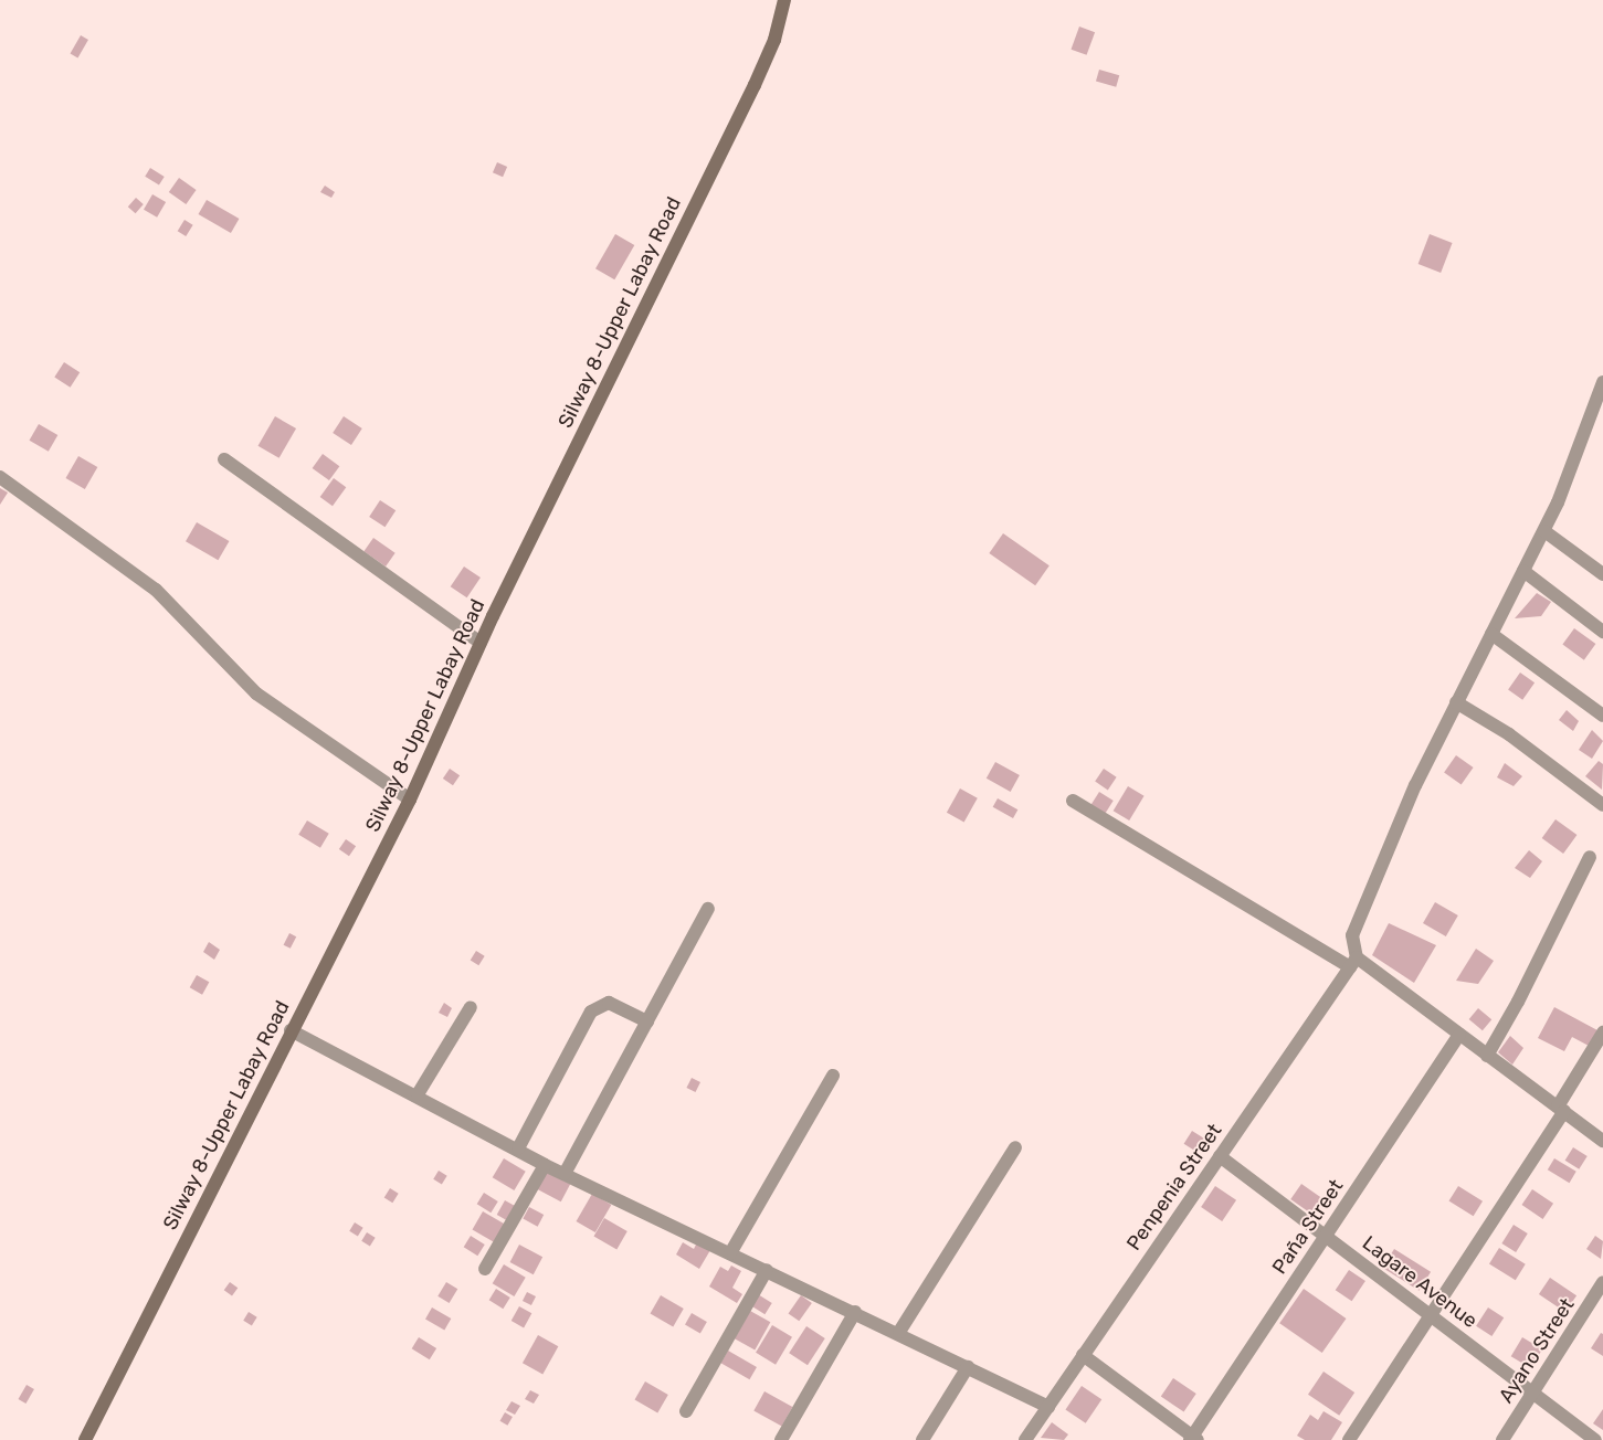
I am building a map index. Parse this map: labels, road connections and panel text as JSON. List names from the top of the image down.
{
  "streets": {
    "main road": ["Silway 8-Upper Labay Road"],
    "street": [
      "Penpenia Street",
      "Paña Street",
      "Lagare Avenue",
      "Ayano Street"
    ]
  },
  "crossings": [
    ["Penpenia Street", "Lagare Avenue"],
    ["Paña Street", "Lagare Avenue"],
    ["Lagare Avenue", "Ayano Street"]
  ]
}
